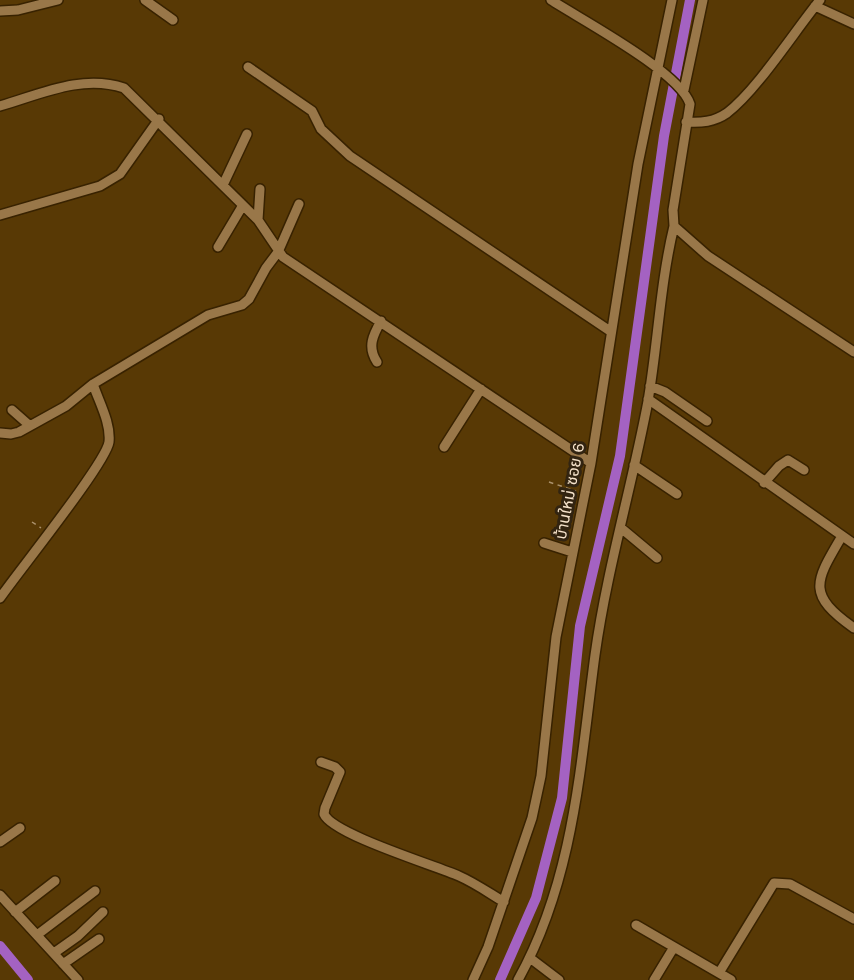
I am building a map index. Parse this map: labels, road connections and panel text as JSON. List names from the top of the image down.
{
  "streets": {
    "street": ["บ้านใหม่ ซอย 6"]
  }
}
